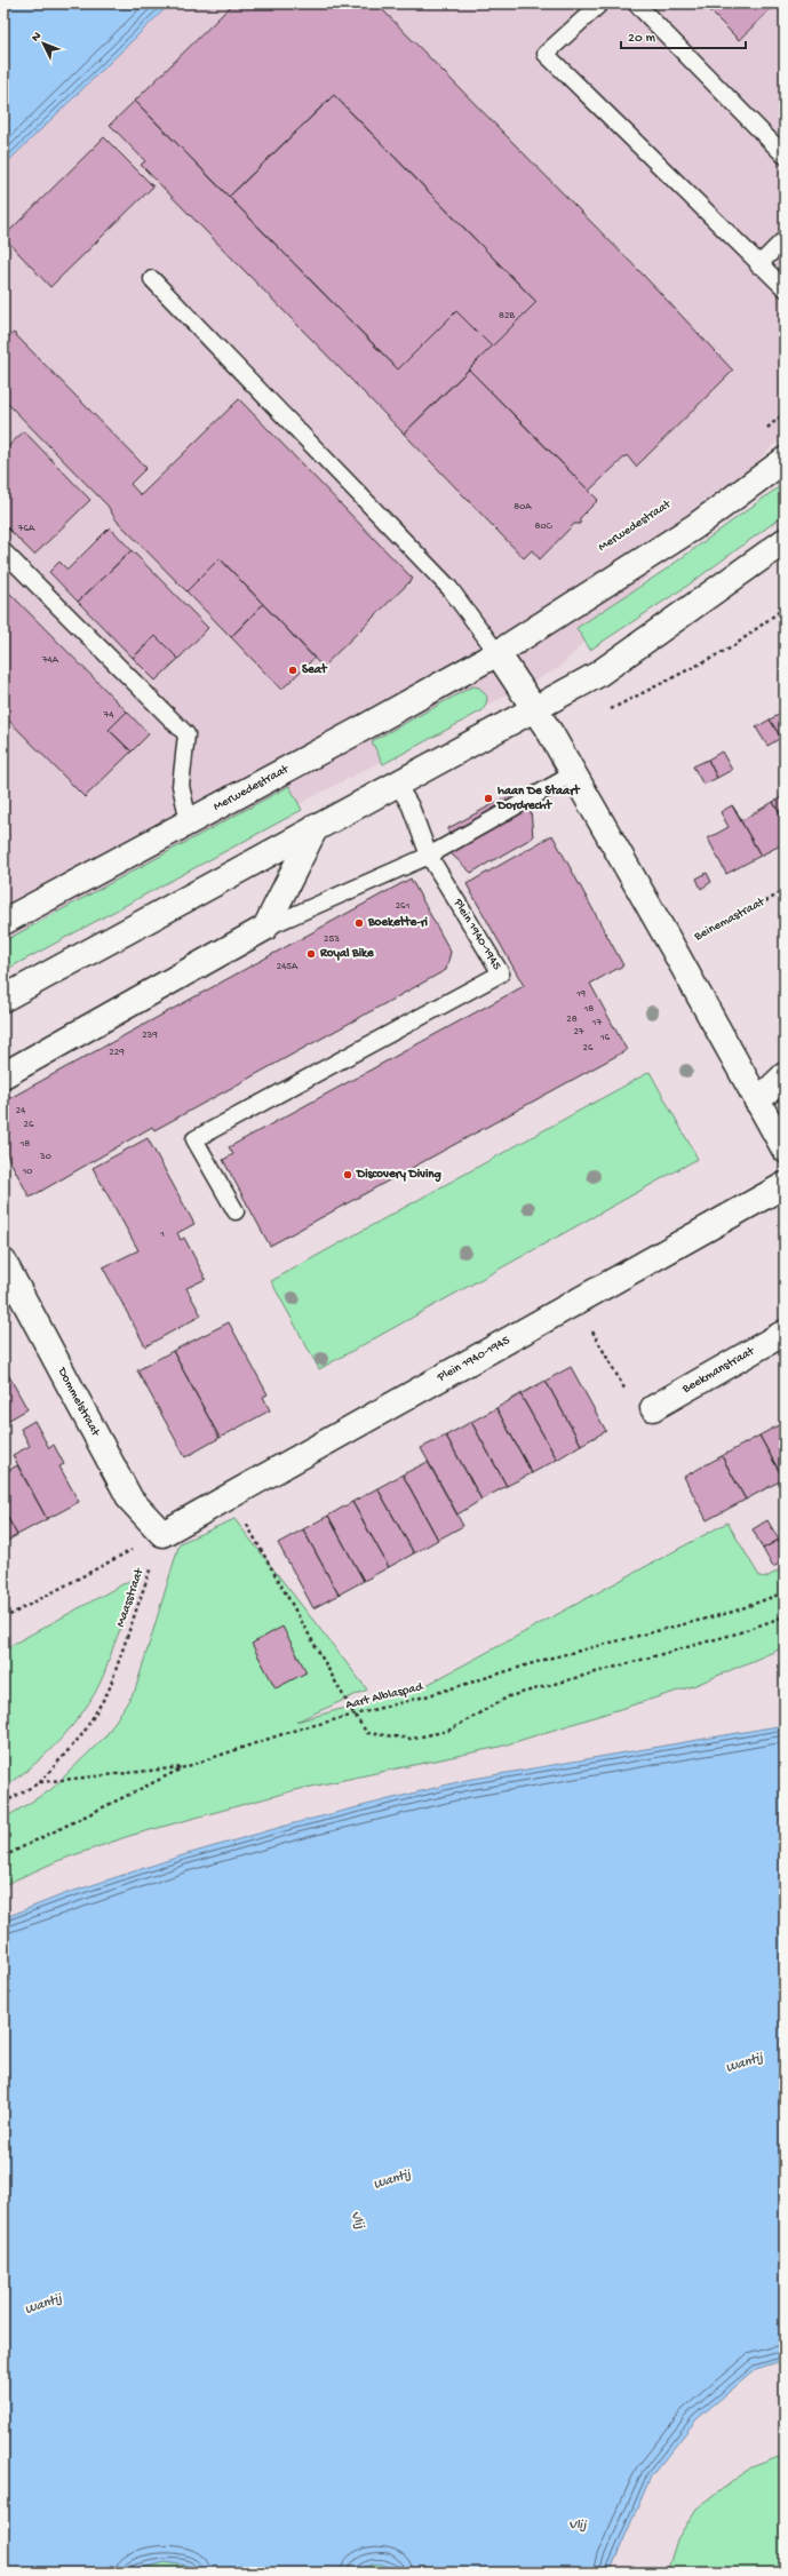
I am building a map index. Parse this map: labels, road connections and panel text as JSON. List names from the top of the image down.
{
  "streets": {
    "street": [
      "Merwedestraat",
      "Plein 1940-1945",
      "Beekmanstraat",
      "Dommelstraat"
    ],
    "path": ["Beinemastraat", "Maasstraat", "Aart Alblaspad"]
  },
  "crossings": [
    ["Plein 1940-1945", "Dommelstraat"],
    ["Plein 1940-1945", "Maasstraat"],
    ["Dommelstraat", "Maasstraat"]
  ],
  "water": ["Wantij", "Vlij"],
  "places": [
    "Seat",
    "haan De Staart Dordrecht",
    "Boekette-ri",
    "Royal Bike",
    "Discovery Diving"
  ],
  "house_numbers": [
    "82B",
    "80A",
    "80C",
    "76A",
    "74A",
    "74",
    "261",
    "253",
    "245A",
    "19",
    "18",
    "28",
    "17",
    "27",
    "239",
    "16",
    "26",
    "229",
    "24",
    "26",
    "18",
    "30",
    "10",
    "1"
  ],
  "scale_bar": "20 m",
  "north": "top left"
}
